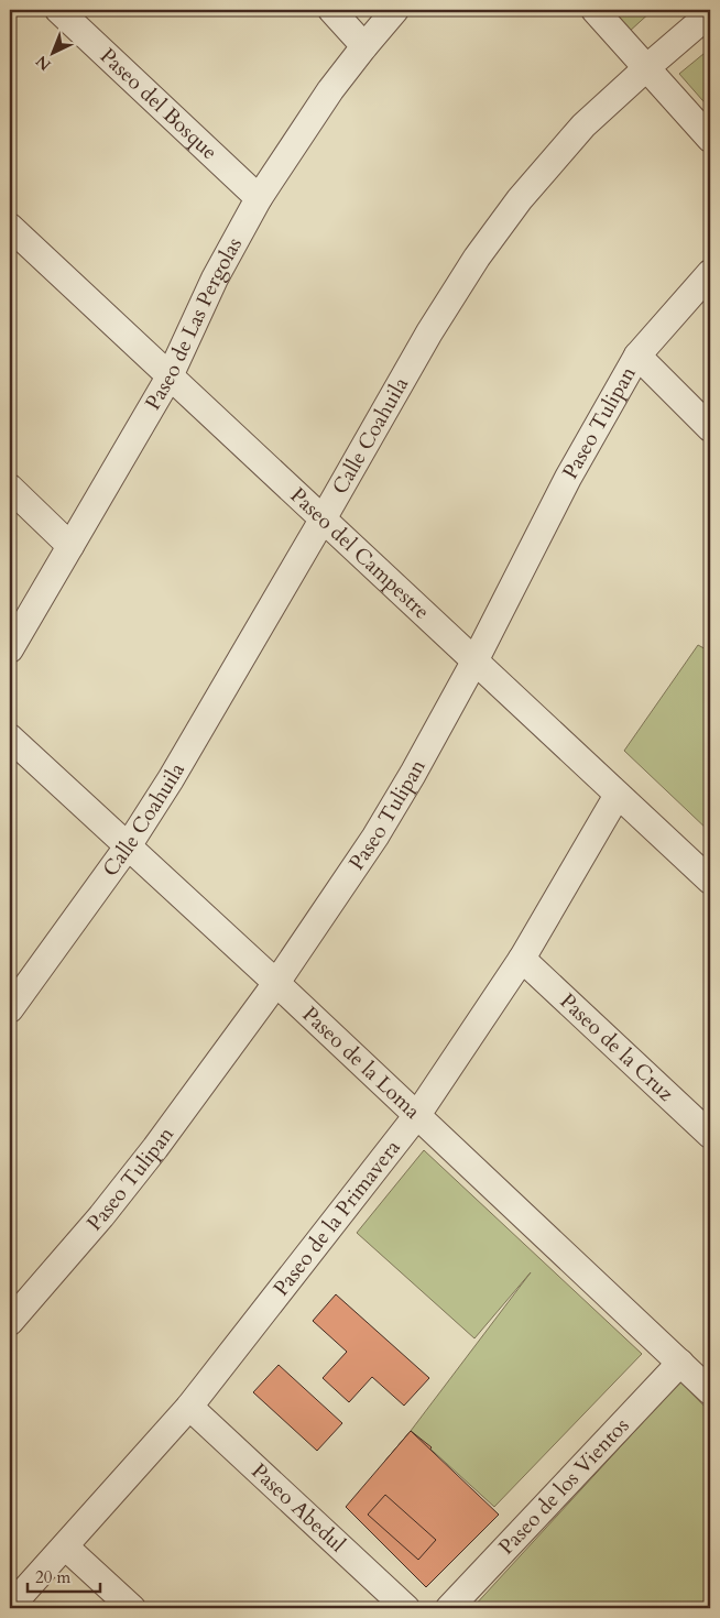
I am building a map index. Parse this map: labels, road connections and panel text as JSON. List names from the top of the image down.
{
  "streets": {
    "street": [
      "Paseo del Bosque",
      "Paseo de Las Pergolas",
      "Paseo Tulipan",
      "Calle Coahuila",
      "Paseo del Campestre",
      "Paseo de la Cruz",
      "Paseo de la Loma",
      "Paseo de la Primavera",
      "Paseo de los Vientos",
      "Paseo Abedul"
    ]
  },
  "crossings": [
    ["Paseo del Bosque", "Paseo de Las Pergolas"],
    ["Paseo de Las Pergolas", "Paseo del Campestre"],
    ["Paseo Tulipan", "Paseo del Campestre"],
    ["Paseo Tulipan", "Paseo de la Loma"],
    ["Calle Coahuila", "Paseo del Campestre"],
    ["Calle Coahuila", "Paseo de la Loma"],
    ["Paseo del Campestre", "Paseo de la Primavera"],
    ["Paseo de la Cruz", "Paseo de la Primavera"],
    ["Paseo de la Loma", "Paseo de la Primavera"],
    ["Paseo de la Loma", "Paseo de los Vientos"],
    ["Paseo de la Primavera", "Paseo Abedul"]
  ],
  "scale_bar": "20 m",
  "north": "bottom left"
}
